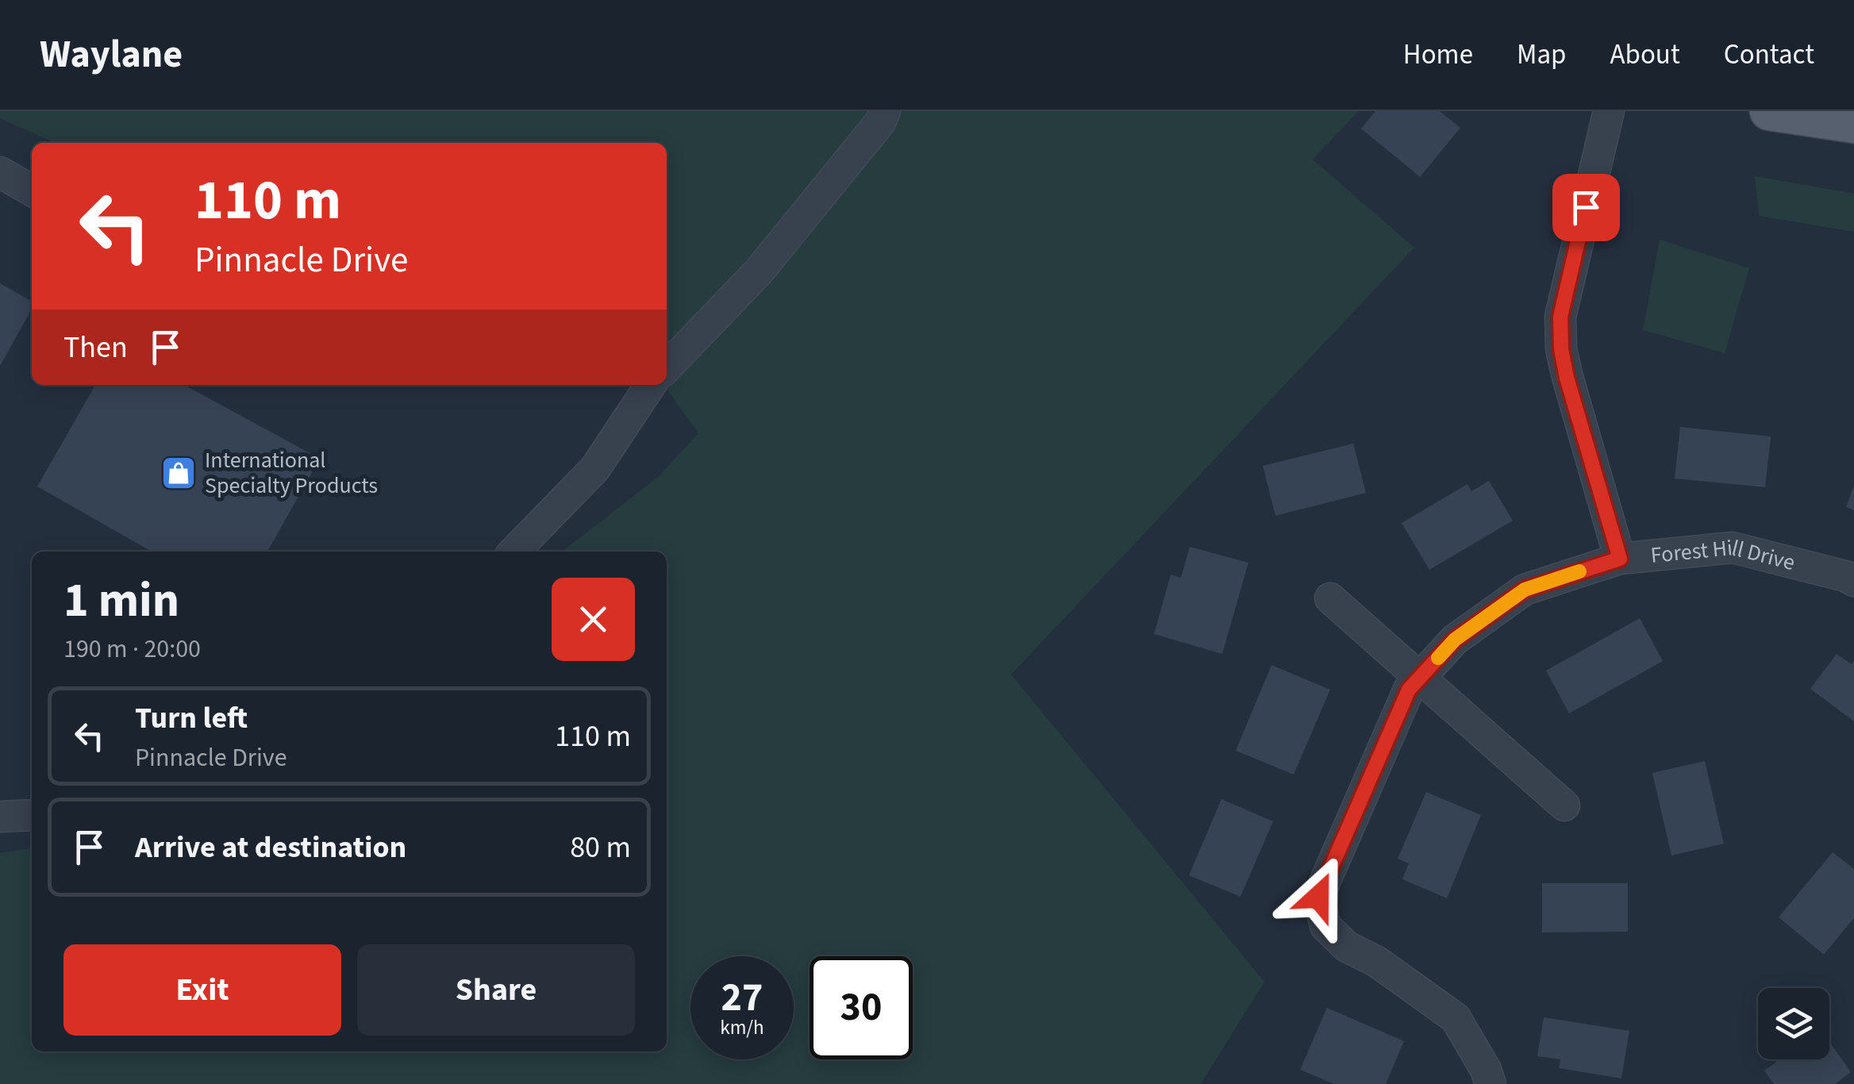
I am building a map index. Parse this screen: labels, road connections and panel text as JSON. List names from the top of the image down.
{
  "streets": {
    "street": ["Forest Hill Drive"]
  },
  "places": {
    "shop": ["International Specialty Products"]
  },
  "page": {
    "header": "Waylane",
    "nav": [
      "Home",
      "Map",
      "About",
      "Contact"
    ],
    "turn": ["110 m", "Pinnacle Drive"],
    "then": "Then",
    "heading": ["1 min", "190 m · 20:00"],
    "list": [
      {
        "name": "Turn left",
        "note": "Pinnacle Drive",
        "value": "110 m"
      },
      {
        "name": "Arrive at destination",
        "value": "80 m"
      }
    ],
    "buttons": ["Exit", "Share"],
    "speed": "27 km/h",
    "limit": "30"
  }
}
